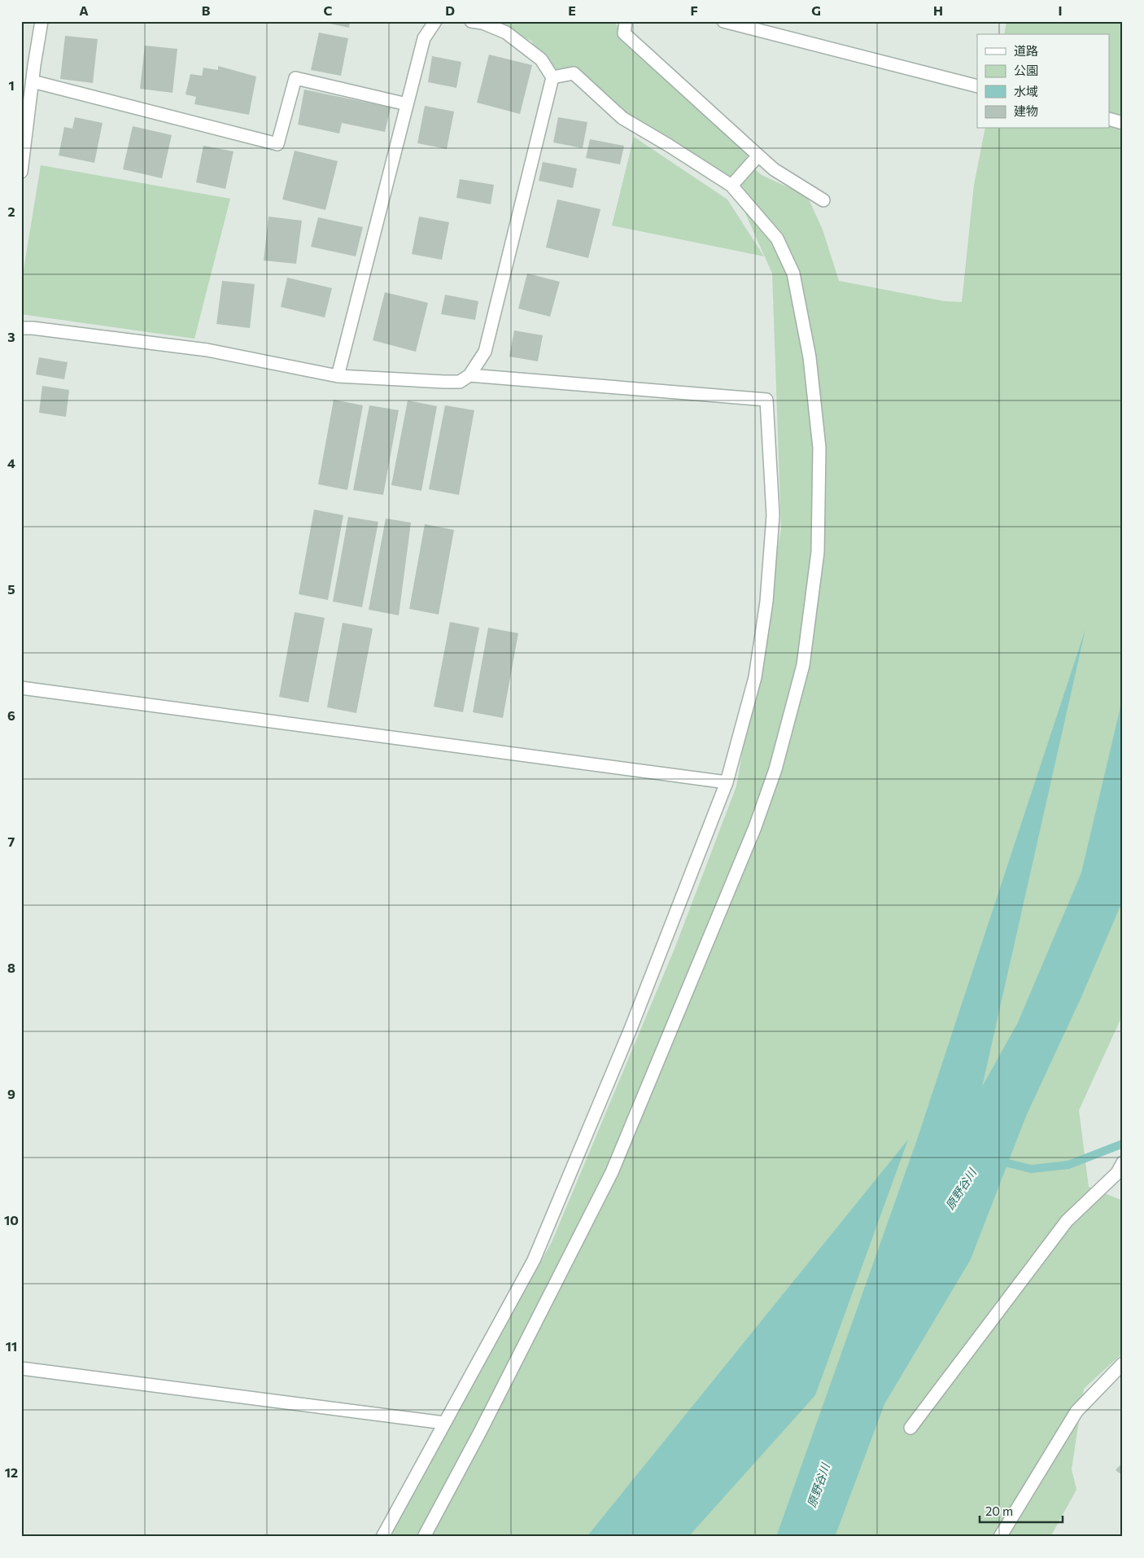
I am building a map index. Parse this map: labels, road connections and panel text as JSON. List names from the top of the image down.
{
  "water": ["原野谷川"],
  "legend": [
    "道路",
    "公園",
    "水域",
    "建物"
  ],
  "scale_bar": "20 m",
  "grid": {
    "columns": [
      "A",
      "B",
      "C",
      "D",
      "E",
      "F",
      "G",
      "H",
      "I"
    ],
    "rows": [
      "1",
      "2",
      "3",
      "4",
      "5",
      "6",
      "7",
      "8",
      "9",
      "10",
      "11",
      "12"
    ]
  }
}
